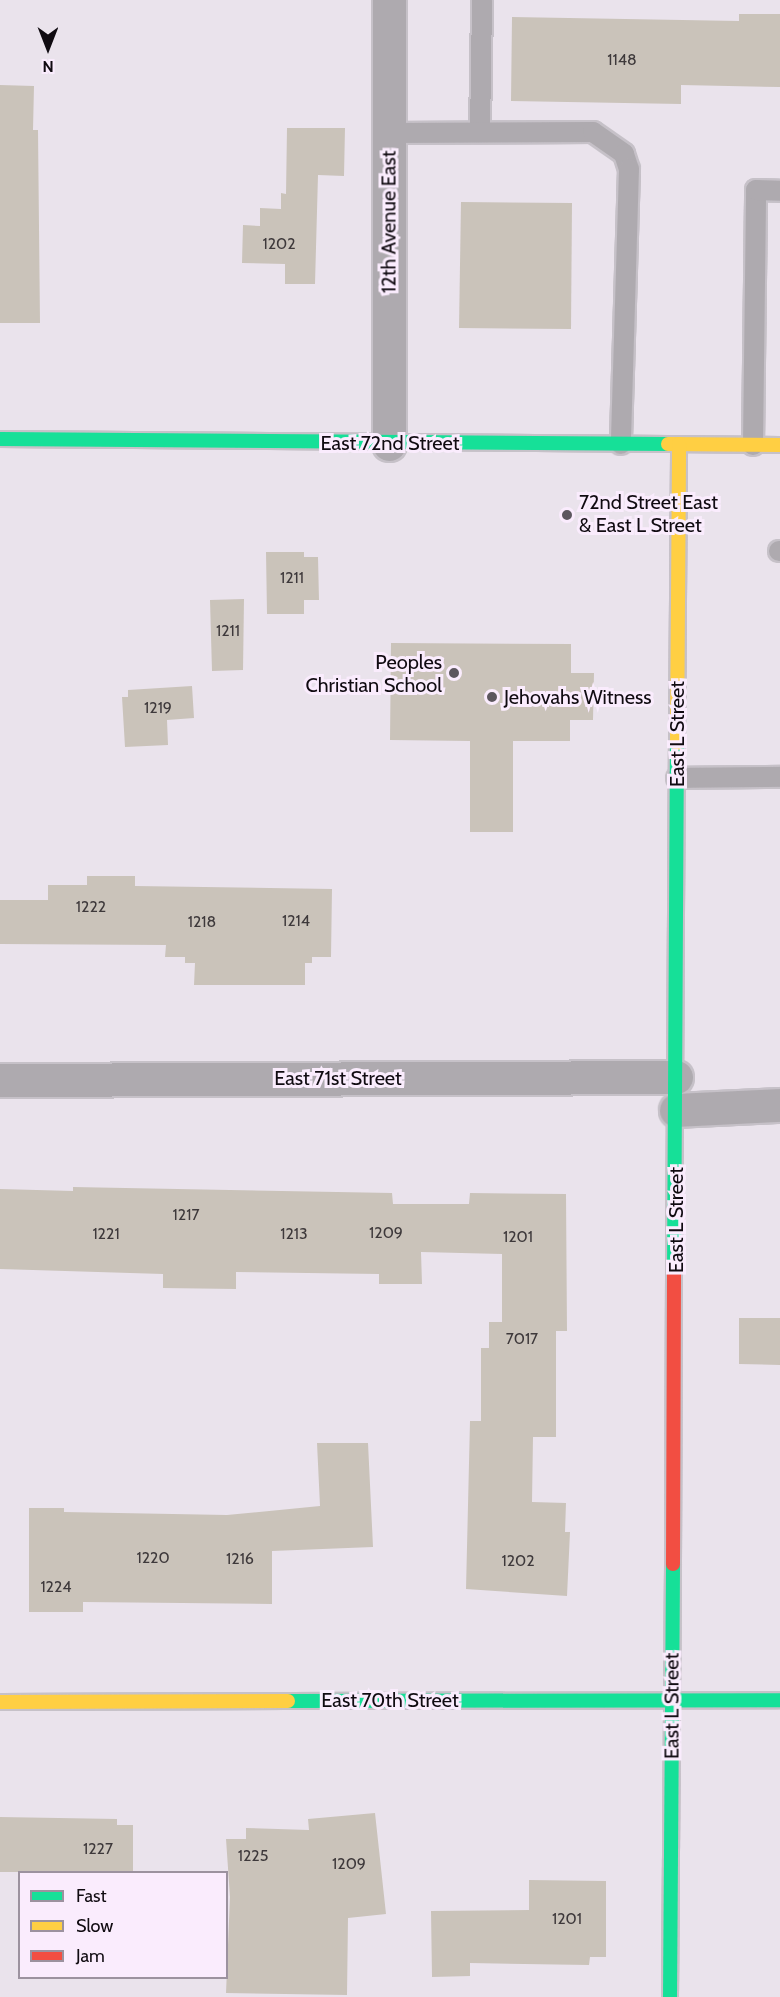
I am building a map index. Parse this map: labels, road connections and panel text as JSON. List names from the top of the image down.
{
  "streets": {
    "street": [
      "12th Avenue East",
      "East 72nd Street",
      "East L Street",
      "East 71st Street",
      "East 70th Street"
    ]
  },
  "crossings": [
    ["12th Avenue East", "East 72nd Street"],
    ["East 72nd Street", "East L Street"],
    ["East L Street", "East 71st Street"],
    ["East L Street", "East 70th Street"]
  ],
  "places": ["72nd Street East & East L Street", "Peoples Christian School", "Jehovahs Witness"],
  "house_numbers": [
    "1148",
    "1202",
    "1211",
    "1211",
    "1219",
    "1222",
    "1214",
    "1218",
    "1217",
    "1209",
    "1221",
    "1213",
    "1201",
    "7017",
    "1220",
    "1216",
    "1202",
    "1224",
    "1227",
    "1225",
    "1209",
    "1201"
  ],
  "legend": ["Fast", "Slow", "Jam"],
  "north": "bottom"
}
